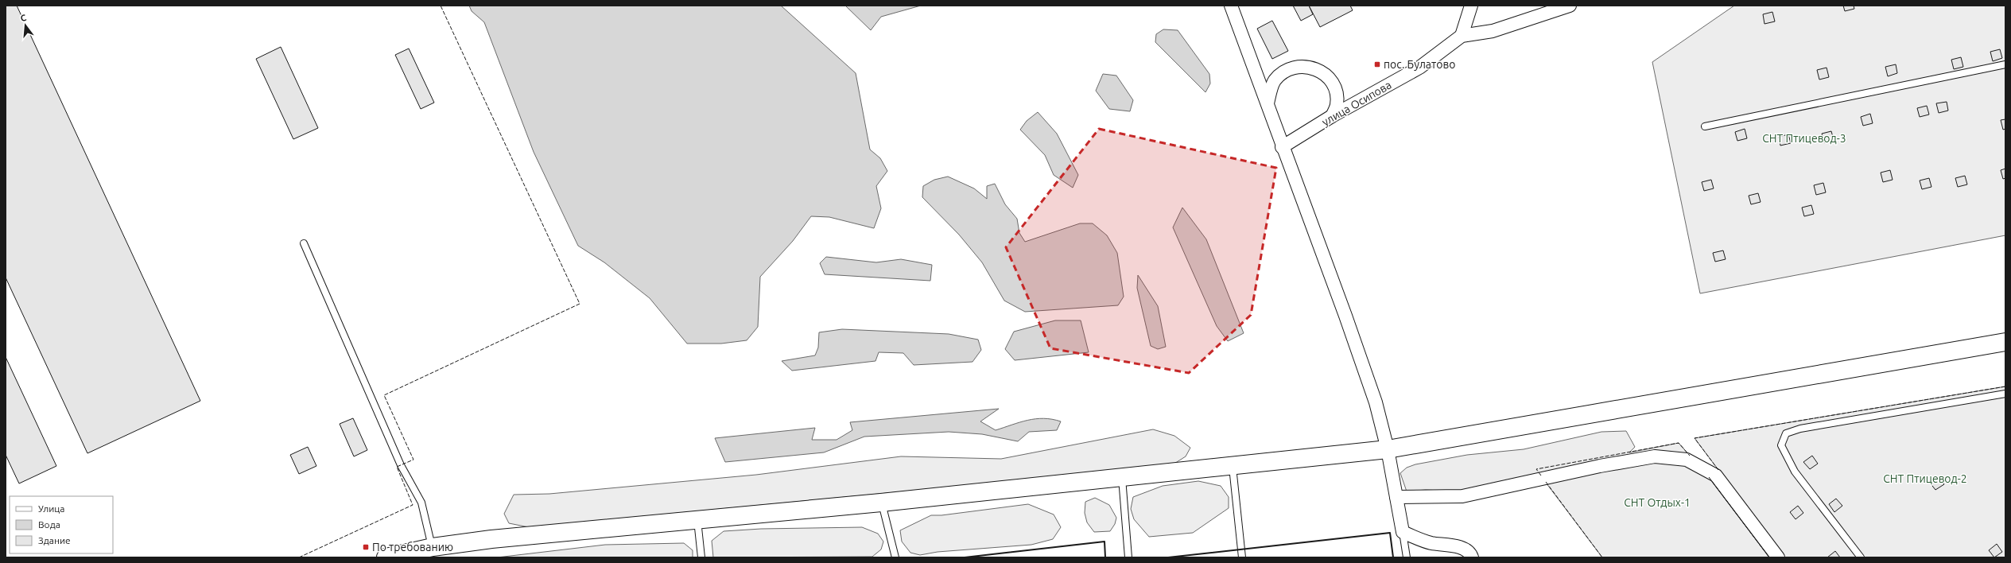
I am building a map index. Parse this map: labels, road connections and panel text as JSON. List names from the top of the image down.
{
  "streets": {
    "street": ["улица Осипова"]
  },
  "parks": ["СНТ Птицевод-3", "СНТ Птицевод-2", "СНТ Отдых-1"],
  "places": {
    "transit": ["пос. Булатово", "По требованию"]
  },
  "legend": ["Улица", "Вода", "Здание"],
  "north": "top"
}
